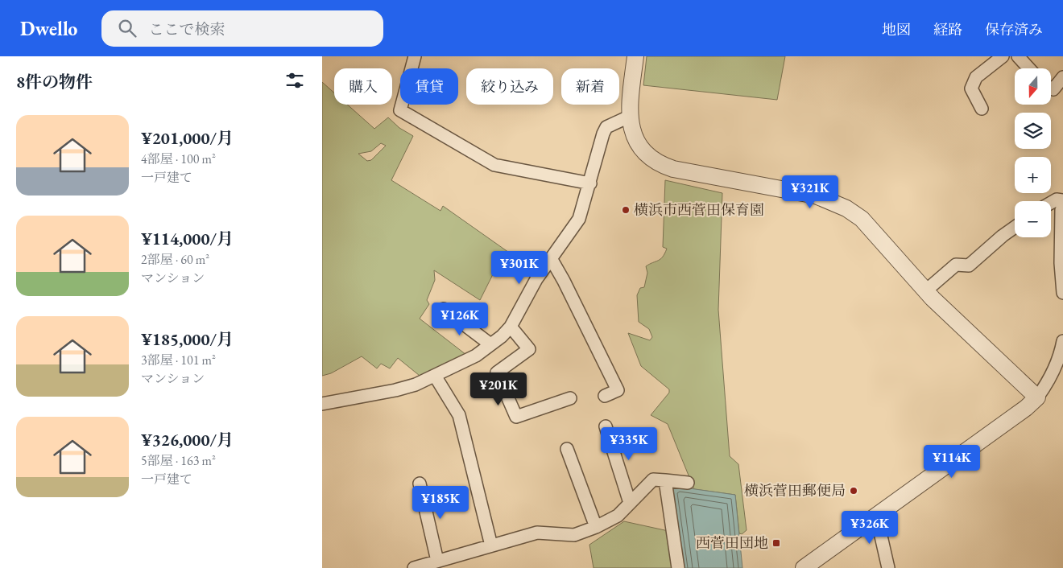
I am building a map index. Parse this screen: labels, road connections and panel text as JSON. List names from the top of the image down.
{
  "places": {
    "other": ["横浜市西菅田保育園", "横浜菅田郵便局"],
    "transit": ["西菅田団地"]
  },
  "north": "bottom",
  "page": {
    "header": "Dwello",
    "search": "ここで検索",
    "nav": ["地図", "経路", "保存済み"],
    "heading": "8件の物件",
    "map_buttons": ["+", "−"],
    "chip": [
      "購入",
      "賃貸",
      "絞り込み",
      "新着"
    ],
    "list": [
      {
        "name": "¥201,000/月",
        "note": "4部屋 · 100 m² · 一戸建て"
      },
      {
        "name": "¥114,000/月",
        "note": "2部屋 · 60 m² · マンション"
      },
      {
        "name": "¥185,000/月",
        "note": "3部屋 · 101 m² · マンション"
      },
      {
        "name": "¥326,000/月",
        "note": "5部屋 · 163 m² · 一戸建て"
      }
    ],
    "price": [
      "¥321K",
      "¥301K",
      "¥126K",
      "¥201K",
      "¥335K",
      "¥114K",
      "¥185K",
      "¥326K"
    ]
  }
}
